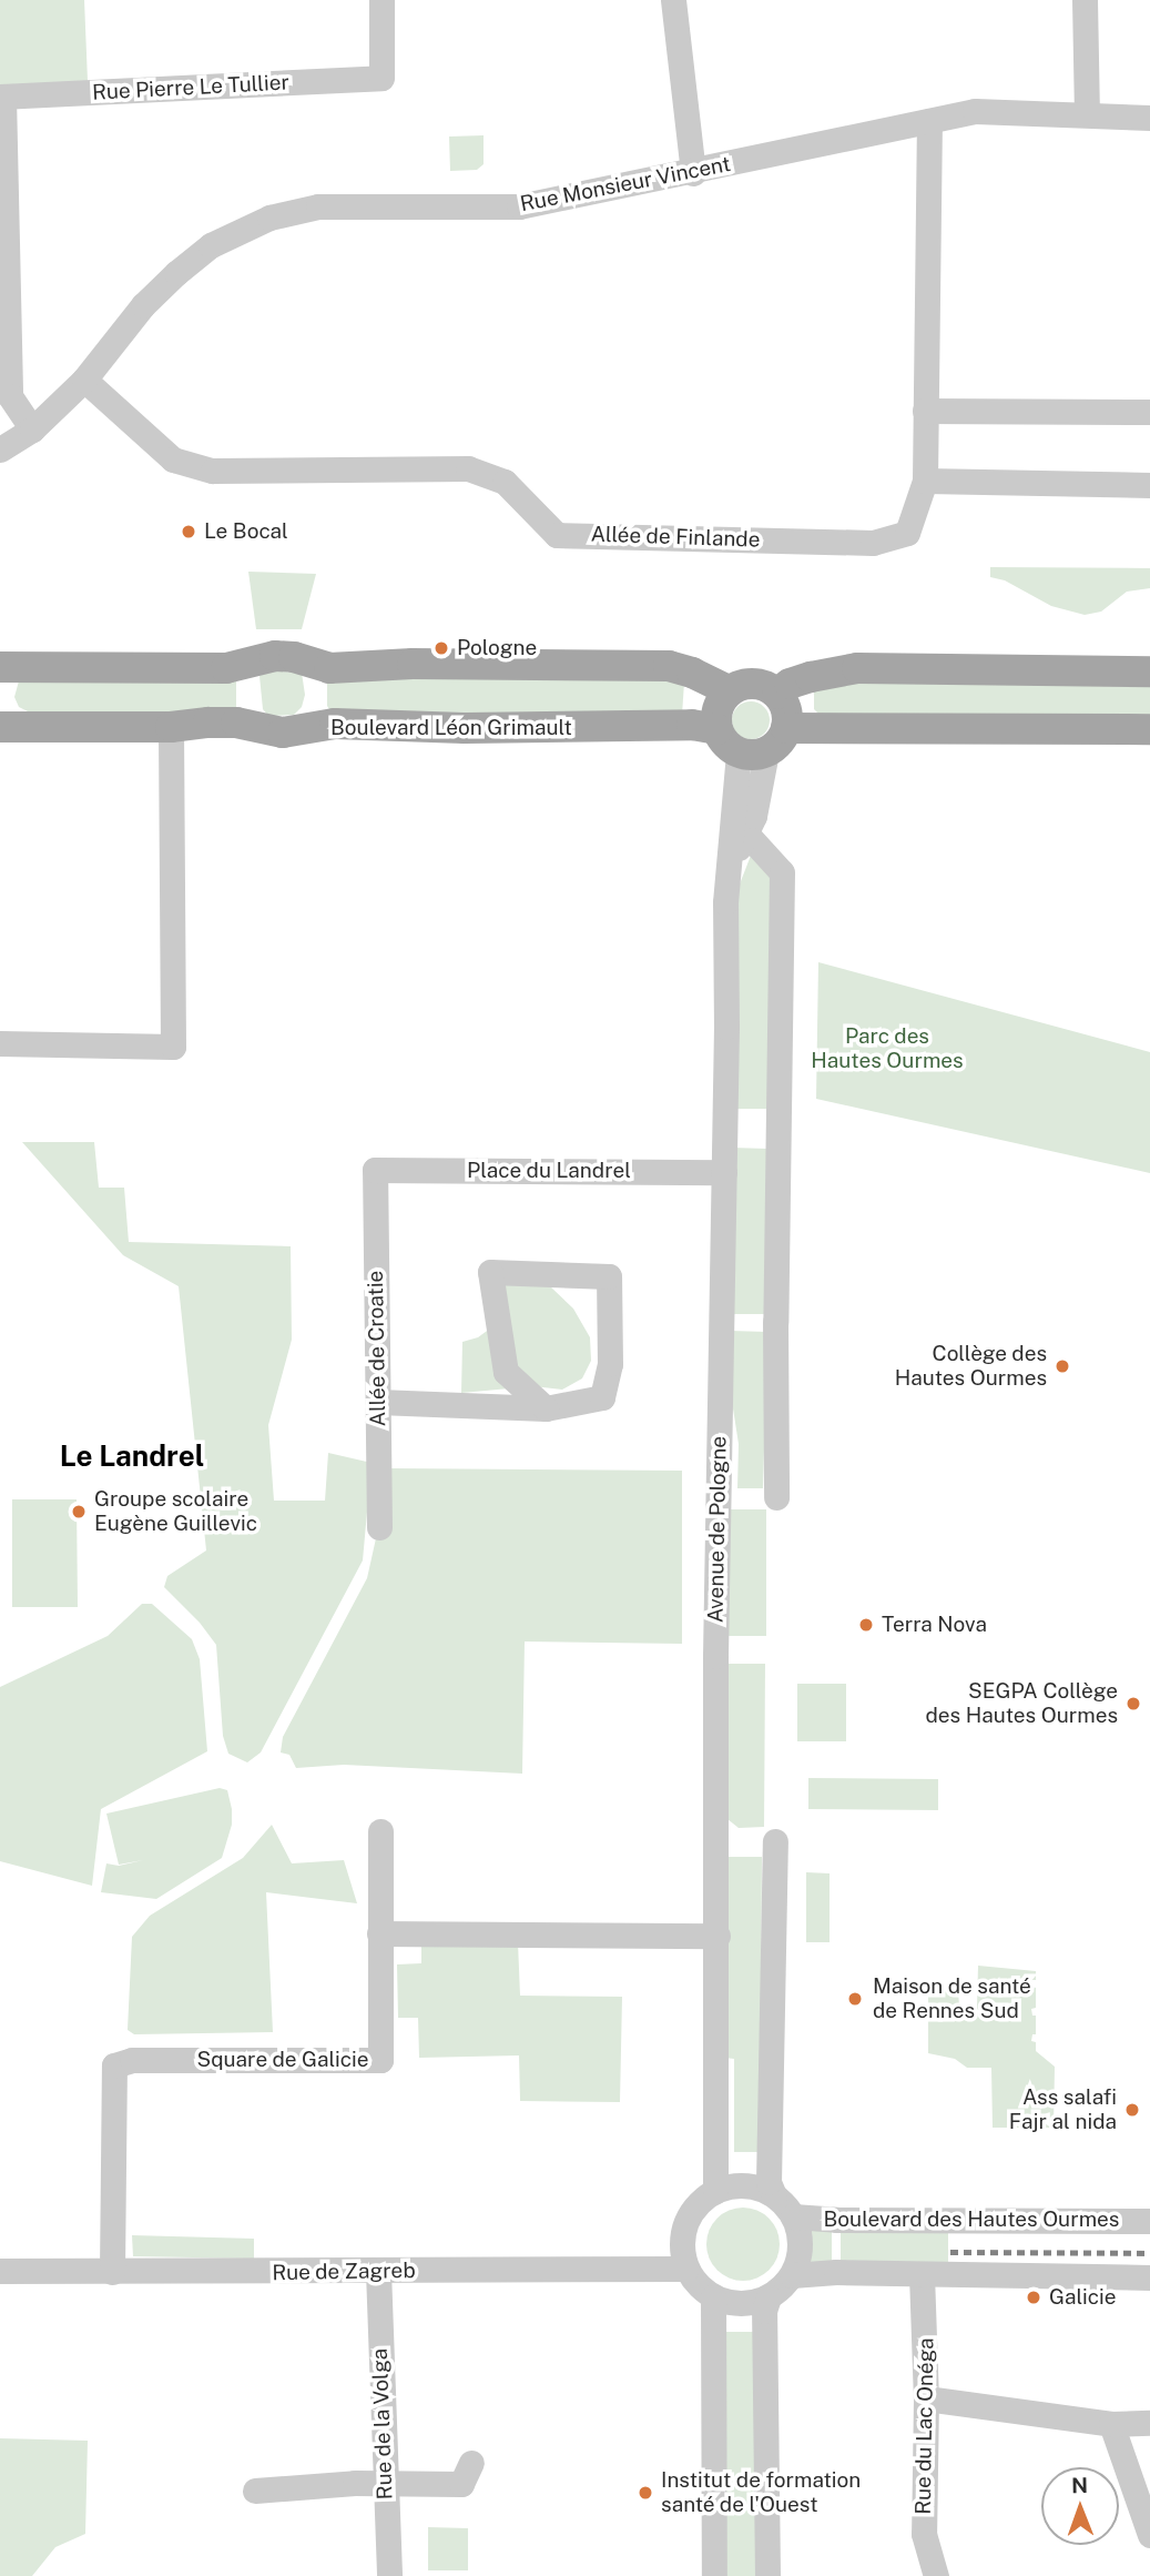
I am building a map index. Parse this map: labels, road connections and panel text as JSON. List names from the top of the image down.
{
  "streets": {
    "main road": ["Boulevard Léon Grimault"],
    "street": [
      "Rue Pierre Le Tullier",
      "Rue Monsieur Vincent",
      "Allée de Finlande",
      "Place du Landrel",
      "Allée de Croatie",
      "Avenue de Pologne",
      "Square de Galicie",
      "Boulevard des Hautes Ourmes",
      "Rue de Zagreb",
      "Rue de la Volga",
      "Rue du Lac Onéga"
    ]
  },
  "crossings": [
    ["Rue Monsieur Vincent", "Allée de Finlande"],
    ["Boulevard Léon Grimault", "Avenue de Pologne"],
    ["Place du Landrel", "Allée de Croatie"],
    ["Place du Landrel", "Avenue de Pologne"],
    ["Avenue de Pologne", "Boulevard des Hautes Ourmes"],
    ["Avenue de Pologne", "Rue de Zagreb"],
    ["Square de Galicie", "Rue de Zagreb"],
    ["Boulevard des Hautes Ourmes", "Rue de Zagreb"],
    ["Rue de Zagreb", "Rue de la Volga"]
  ],
  "districts": ["Le Landrel"],
  "parks": ["Parc des Hautes Ourmes"],
  "places": [
    "Le Bocal",
    "Pologne",
    "Collège des Hautes Ourmes",
    "Groupe scolaire Eugène Guillevic",
    "Terra Nova",
    "SEGPA Collège des Hautes Ourmes",
    "Maison de santé de Rennes Sud",
    "Ass salafi Fajr al nida",
    "Galicie",
    "Institut de formation santé de l'Ouest"
  ],
  "north": "top"
}
